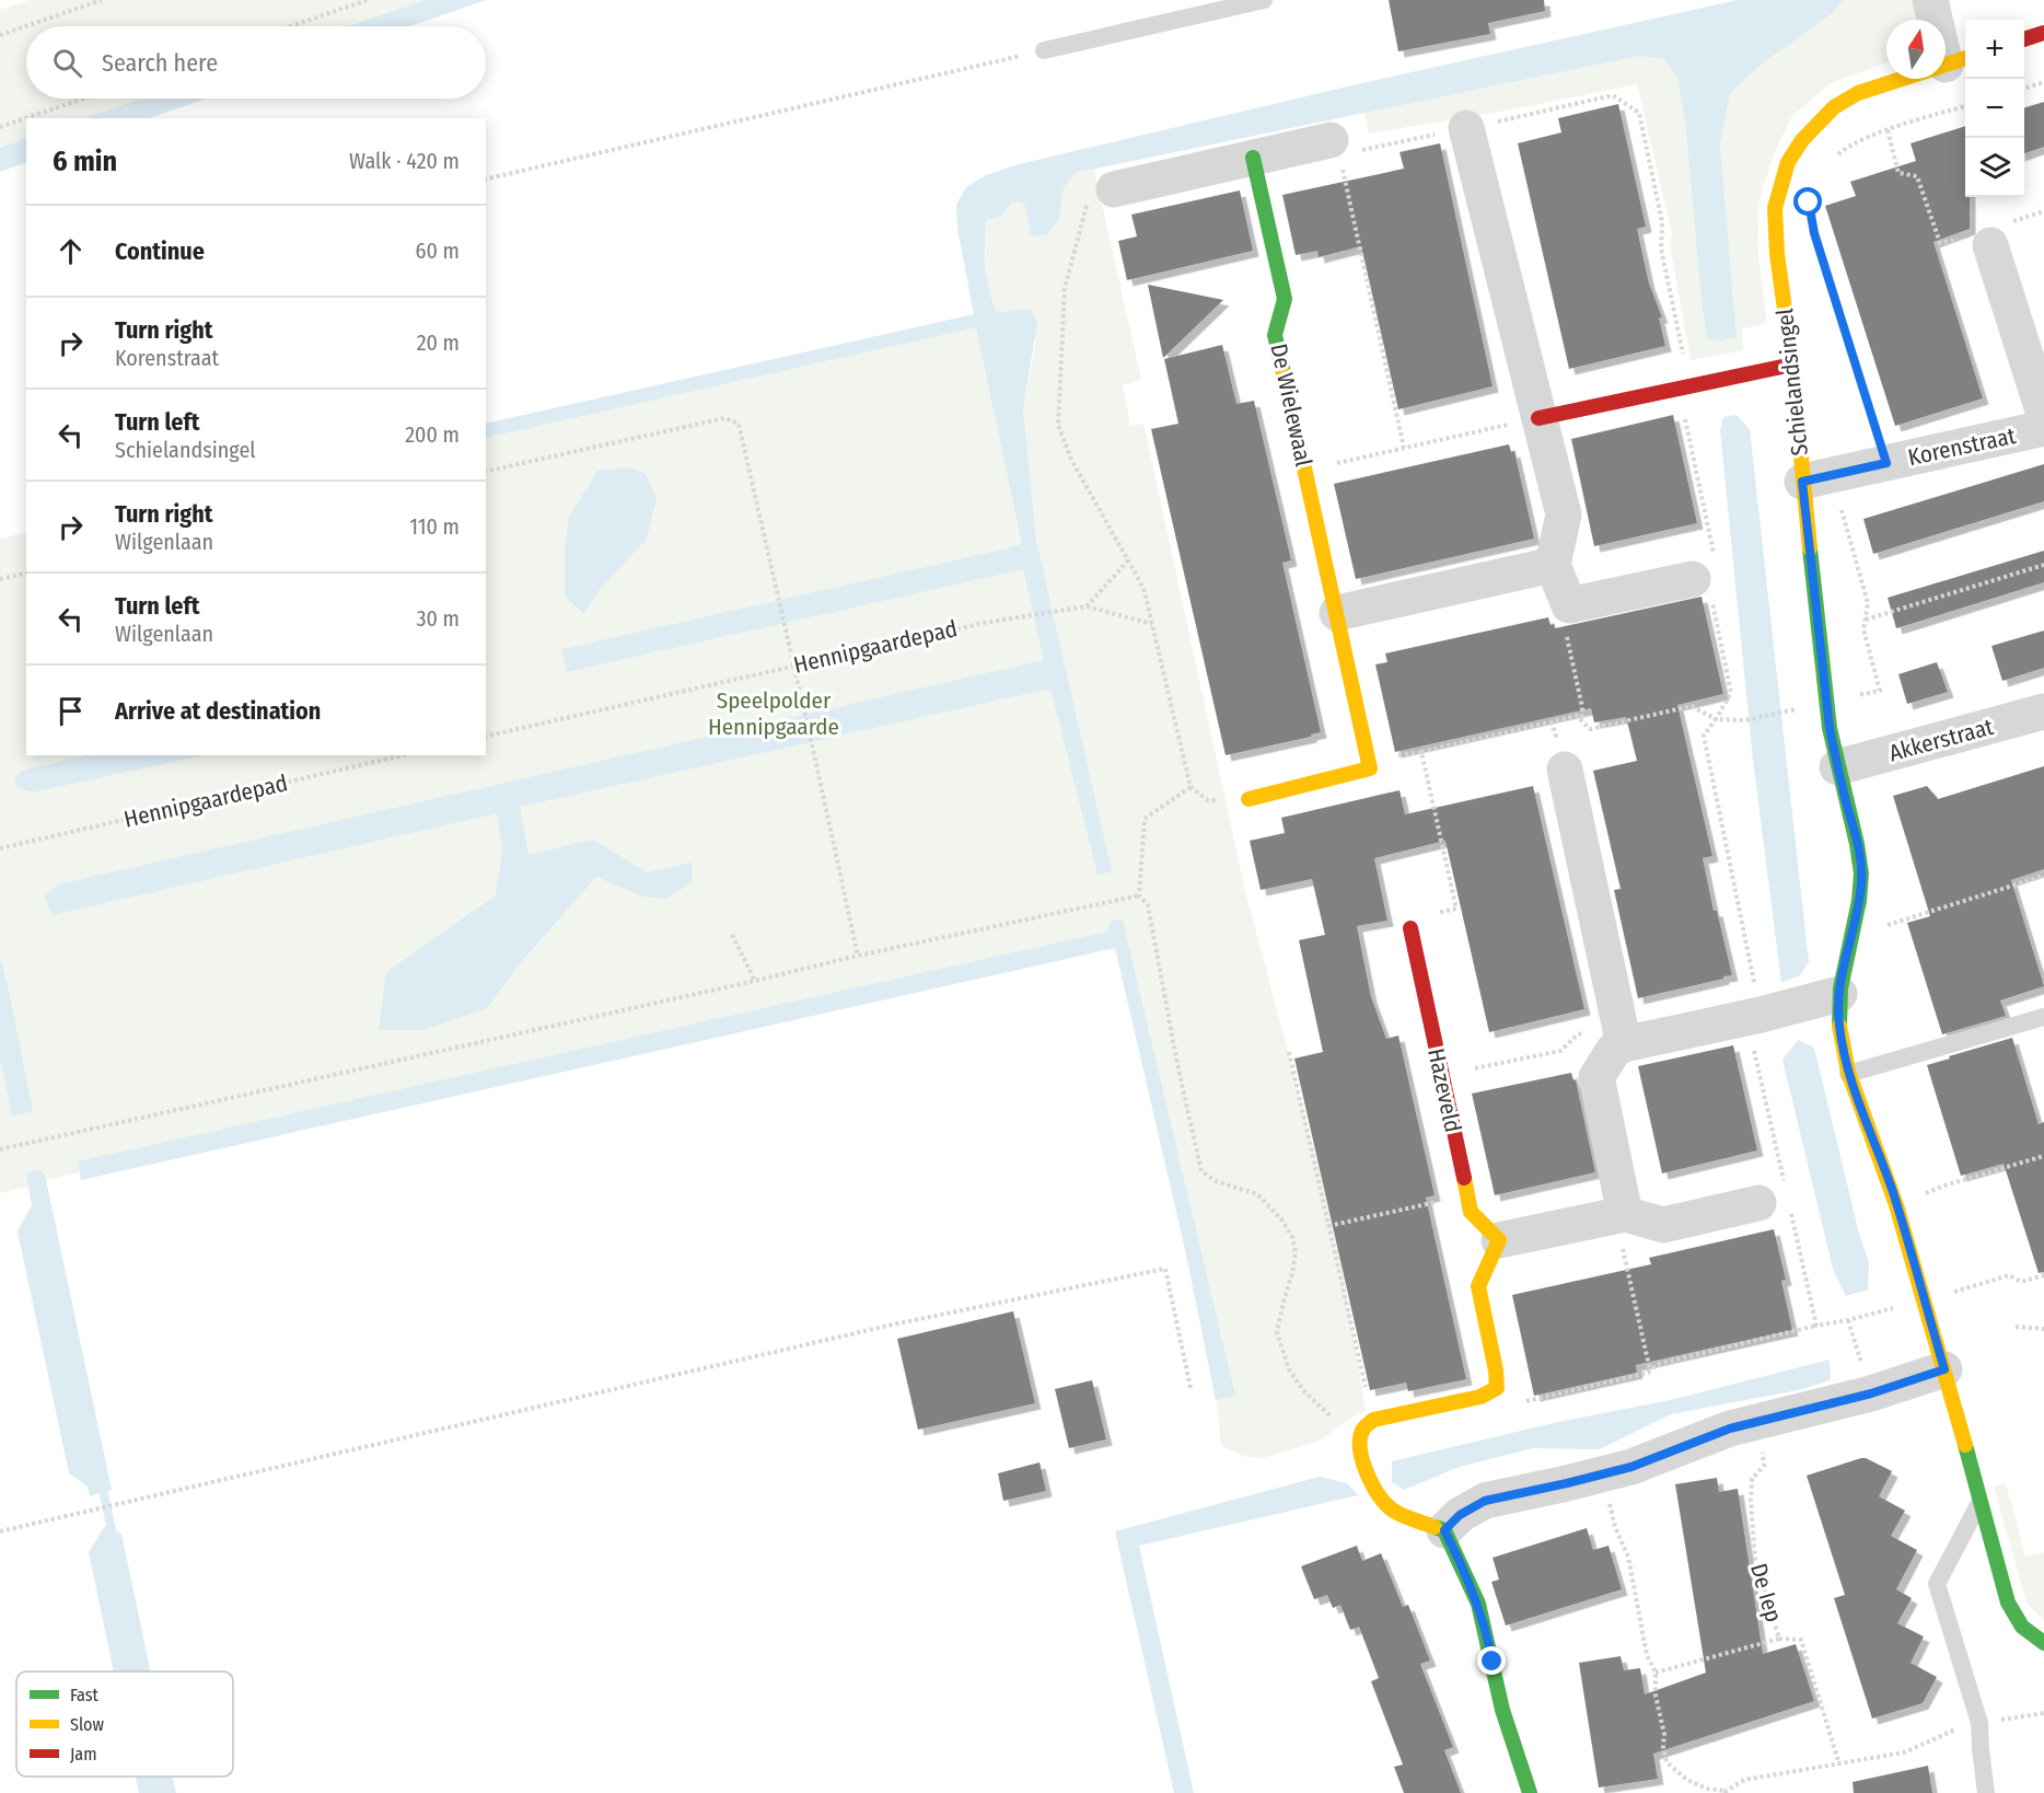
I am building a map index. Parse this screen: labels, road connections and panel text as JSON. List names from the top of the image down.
{
  "streets": {
    "street": [
      "Schielandsingel",
      "De Wielewaal",
      "Korenstraat",
      "Akkerstraat",
      "Hazeveld"
    ],
    "path": ["Hennipgaardepad", "De Iep"]
  },
  "crossings": [
    ["Schielandsingel", "Korenstraat"],
    ["Schielandsingel", "Akkerstraat"]
  ],
  "parks": ["Speelpolder Hennipgaarde"],
  "legend": ["Fast", "Slow", "Jam"],
  "north": "top",
  "page": {
    "map_buttons": ["+", "−"],
    "search": "Search here",
    "heading": ["6 min", "Walk · 420 m"],
    "list": [
      ["Continue", "60 m"],
      ["Turn right", "Korenstraat", "20 m"],
      ["Turn left", "Schielandsingel", "200 m"],
      ["Turn right", "Wilgenlaan", "110 m"],
      ["Turn left", "Wilgenlaan", "30 m"],
      "Arrive at destination"
    ]
  }
}
